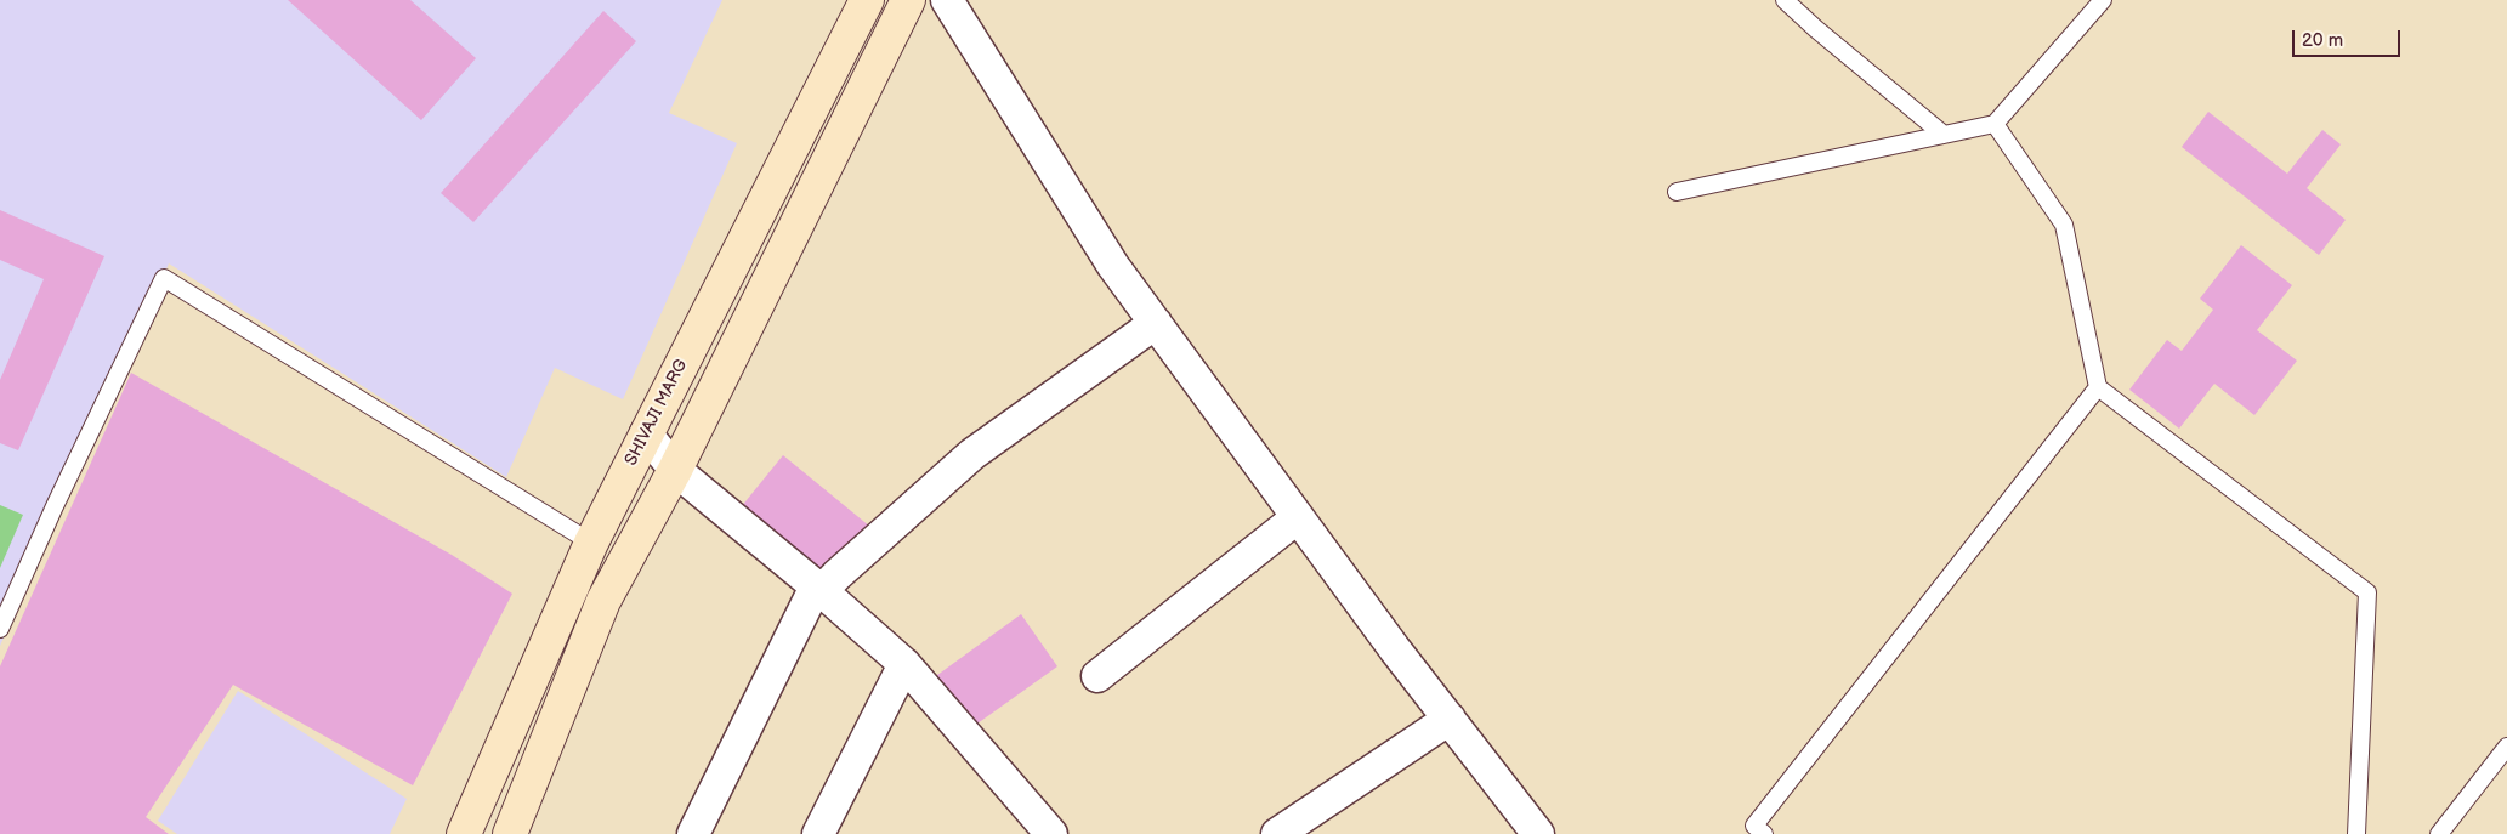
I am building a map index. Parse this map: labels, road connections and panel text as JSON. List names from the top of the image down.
{
  "streets": {
    "main road": ["SHIVAJI MARG"]
  },
  "scale_bar": "20 m"
}
